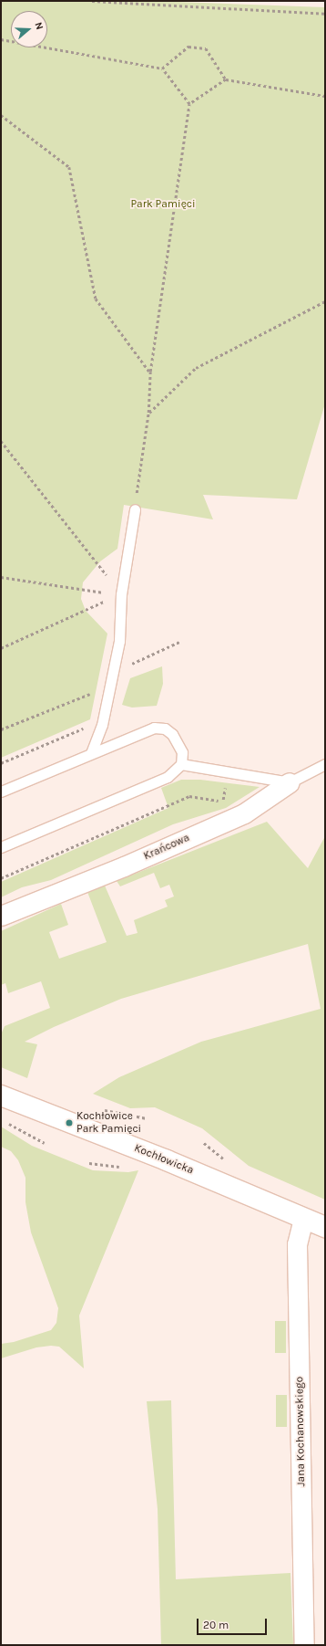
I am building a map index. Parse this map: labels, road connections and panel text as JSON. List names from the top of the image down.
{
  "streets": {
    "street": ["Krańcowa", "Kochłowicka", "Jana Kochanowskiego"]
  },
  "crossings": [
    ["Kochłowicka", "Jana Kochanowskiego"]
  ],
  "parks": ["Park Pamięci"],
  "places": ["Kochłowice Park Pamięci"],
  "scale_bar": "20 m",
  "north": "right"
}
